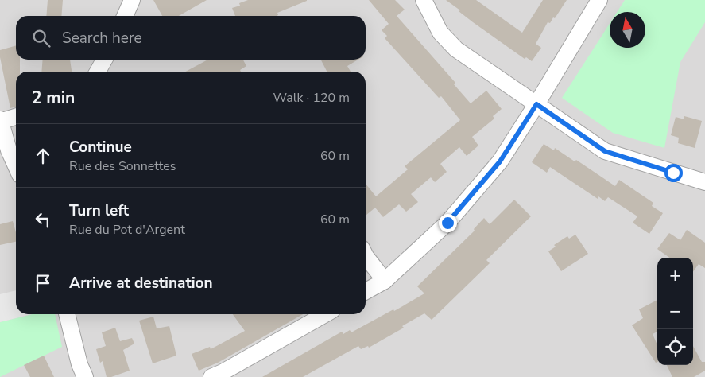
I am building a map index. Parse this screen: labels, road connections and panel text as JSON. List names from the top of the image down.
{
  "north": "top",
  "page": {
    "search": "Search here",
    "heading": ["2 min", "Walk · 120 m"],
    "list": [
      ["Continue", "Rue des Sonnettes", "60 m"],
      ["Turn left", "Rue du Pot d'Argent", "60 m"],
      "Arrive at destination"
    ],
    "map_buttons": ["+", "−"]
  }
}
